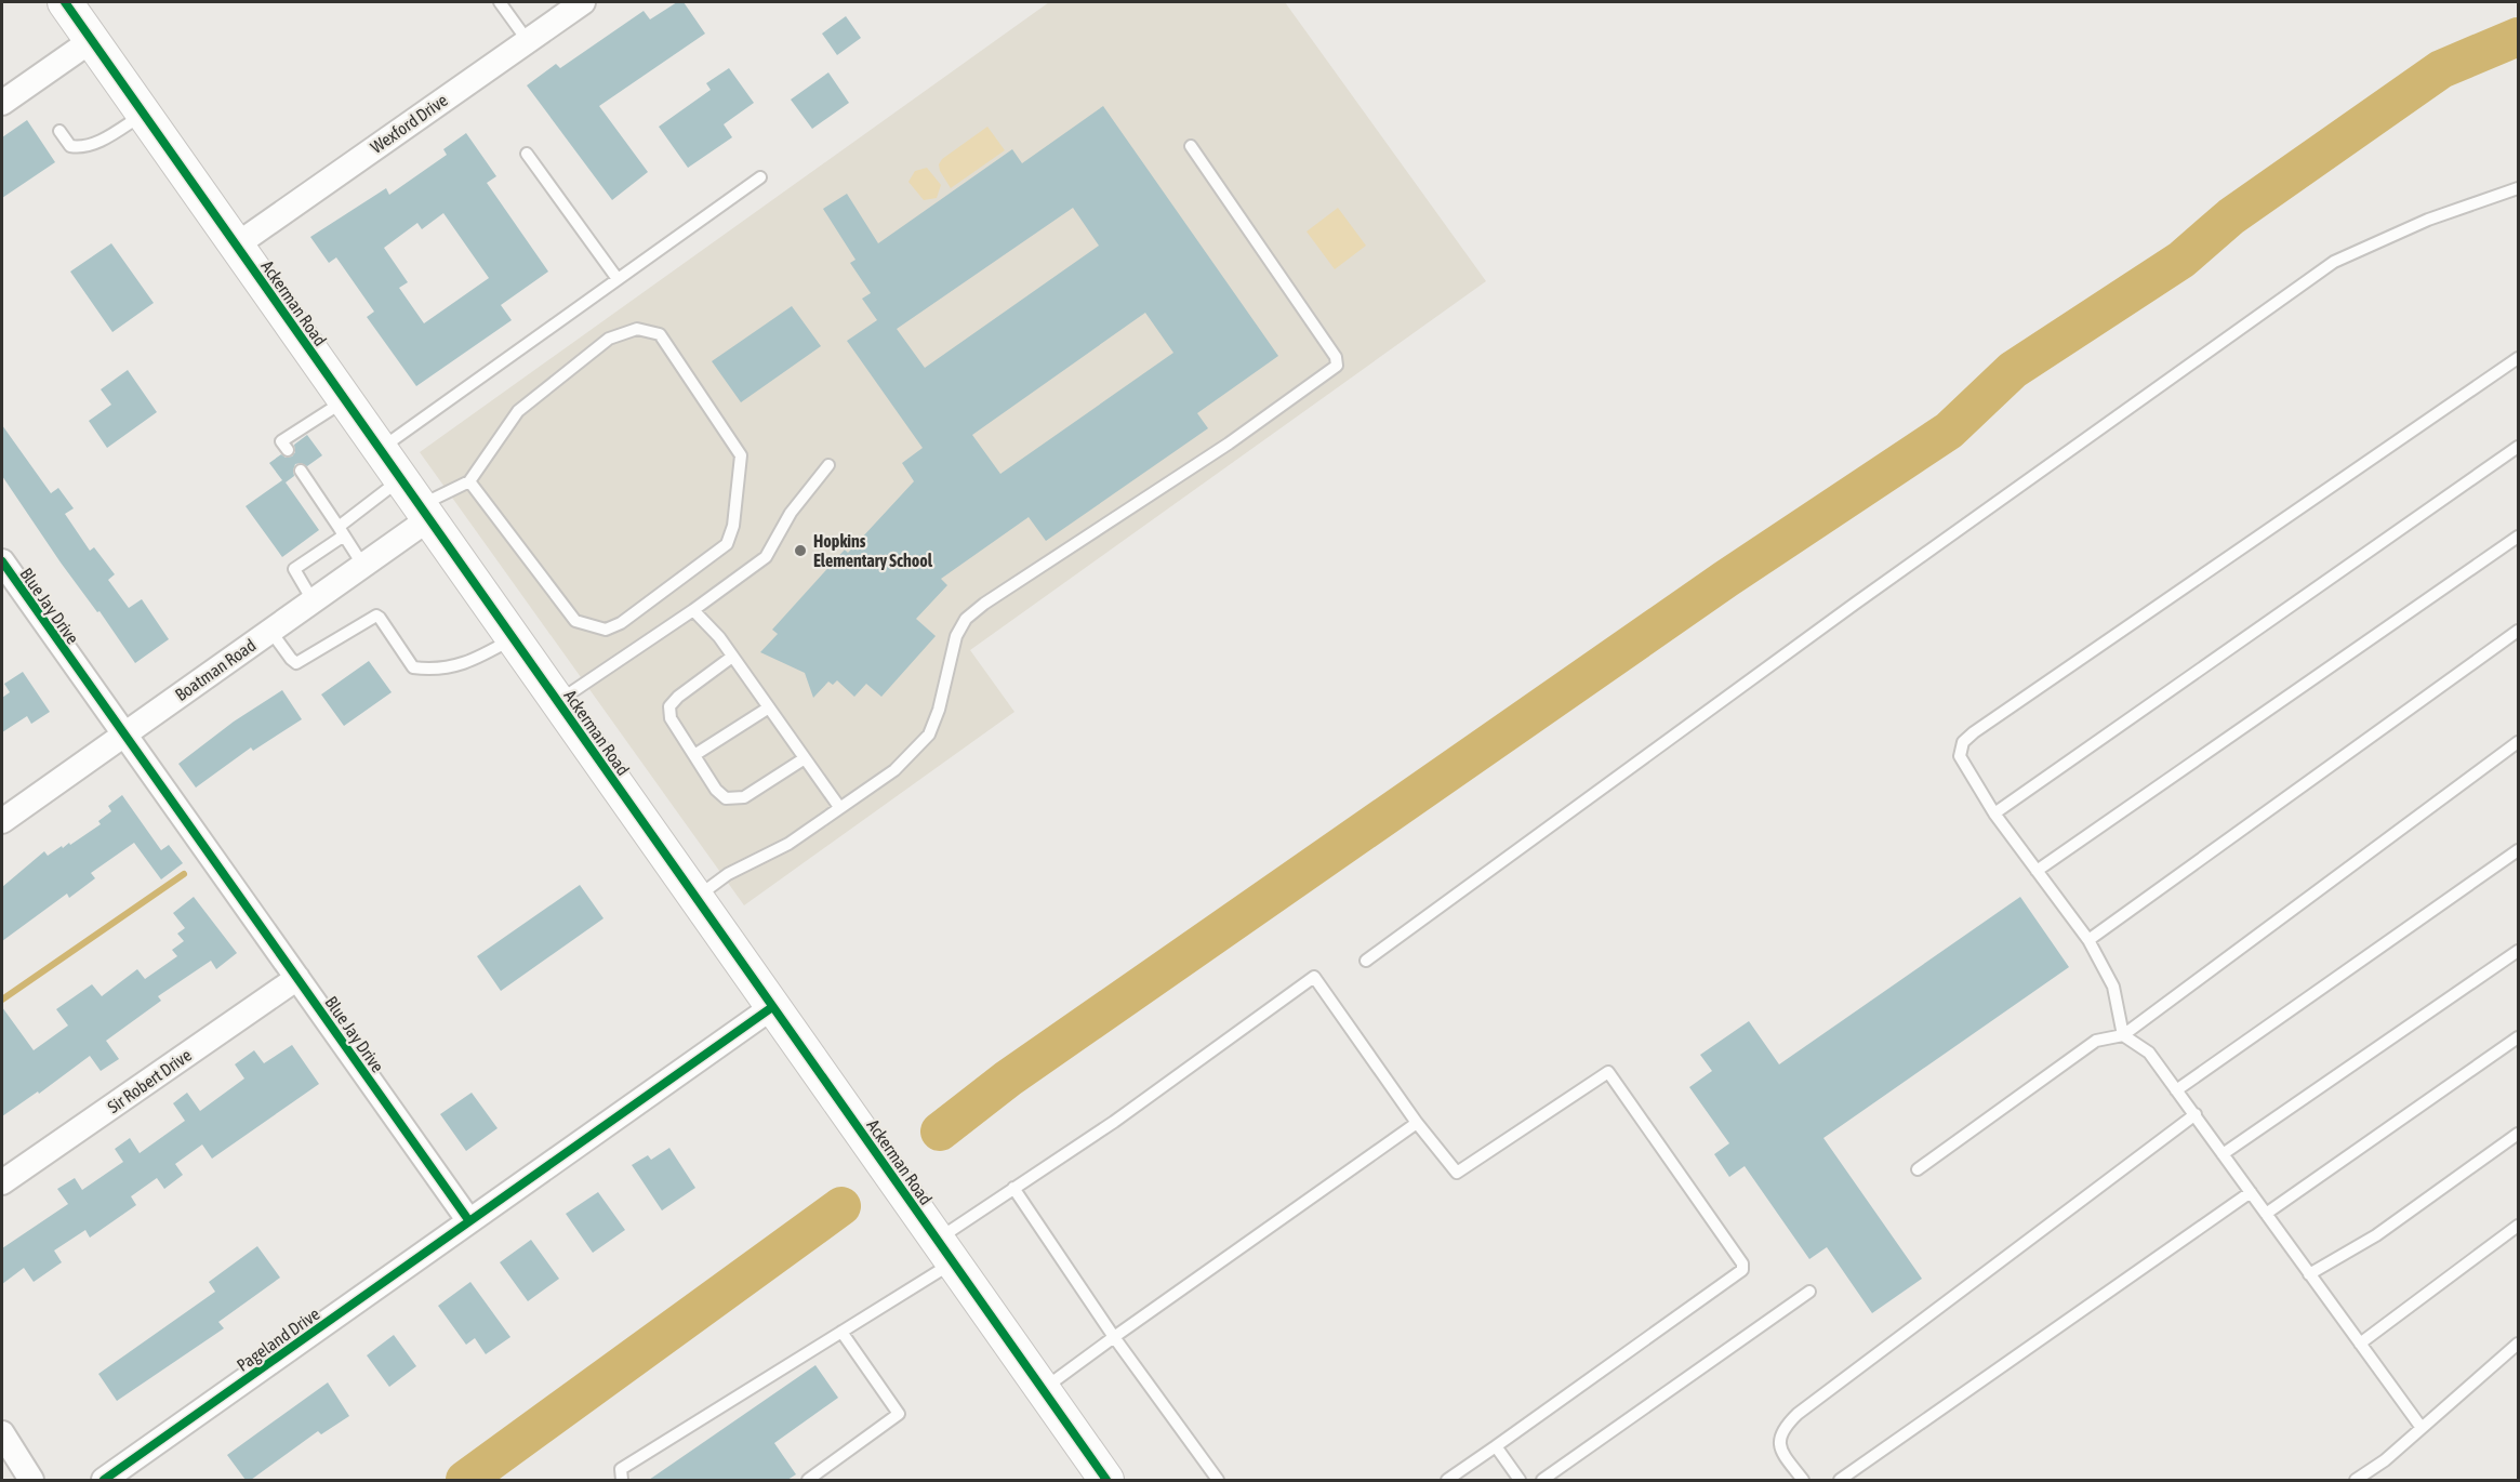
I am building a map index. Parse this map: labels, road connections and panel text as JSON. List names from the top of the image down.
{
  "streets": {
    "street": [
      "Wexford Drive",
      "Ackerman Road",
      "Blue Jay Drive",
      "Boatman Road",
      "Sir Robert Drive",
      "Pageland Drive"
    ]
  },
  "crossings": [
    ["Wexford Drive", "Ackerman Road"],
    ["Ackerman Road", "Boatman Road"],
    ["Blue Jay Drive", "Boatman Road"],
    ["Blue Jay Drive", "Sir Robert Drive"],
    ["Blue Jay Drive", "Pageland Drive"]
  ],
  "places": ["Hopkins Elementary School"]
}
